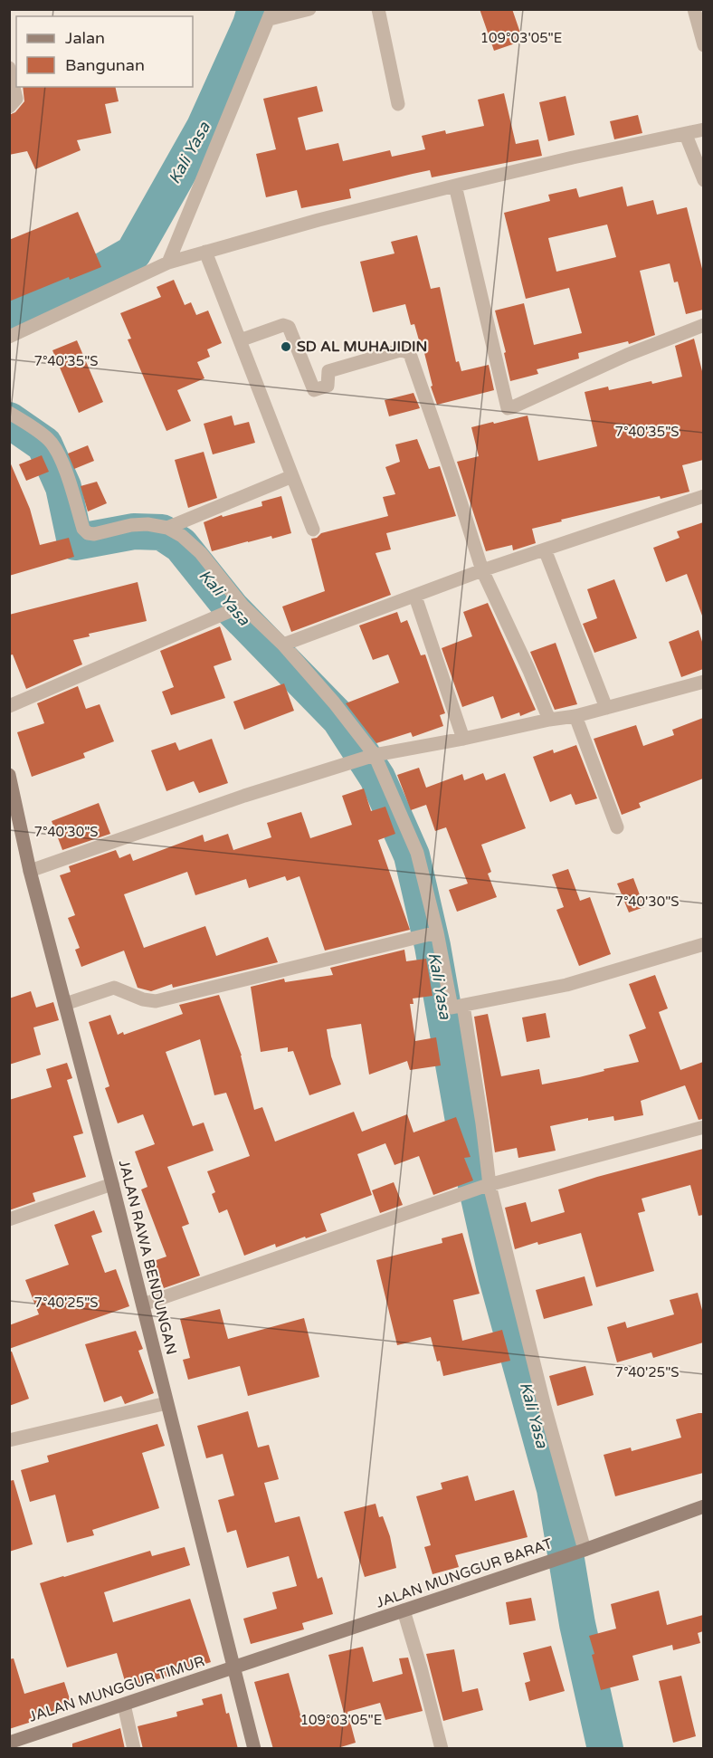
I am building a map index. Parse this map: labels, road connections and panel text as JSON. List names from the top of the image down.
{
  "streets": {
    "street": ["JALAN RAWA BENDUNGAN", "JALAN MUNGGUR BARAT", "JALAN MUNGGUR TIMUR"]
  },
  "crossings": [
    ["JALAN RAWA BENDUNGAN", "JALAN MUNGGUR BARAT"],
    ["JALAN RAWA BENDUNGAN", "JALAN MUNGGUR TIMUR"],
    ["JALAN MUNGGUR BARAT", "JALAN MUNGGUR TIMUR"]
  ],
  "water": ["Kali Yasa"],
  "places": ["SD AL MUHAJIDIN"],
  "legend": ["Jalan", "Bangunan"],
  "coordinates": [
    "109°03'05\"E",
    "7°40'35\"S",
    "7°40'30\"S",
    "7°40'25\"S"
  ]
}
